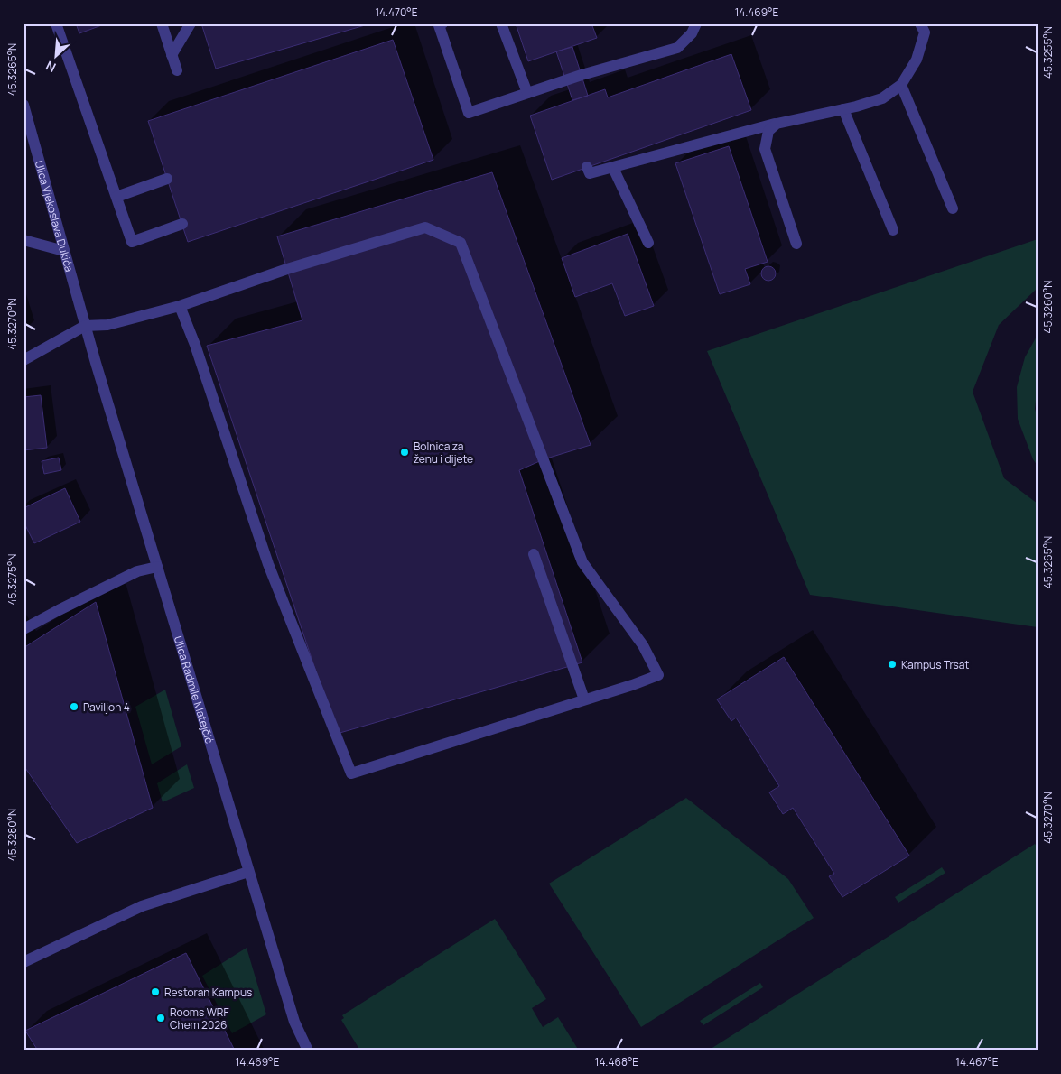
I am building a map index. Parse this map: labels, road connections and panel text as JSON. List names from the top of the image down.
{
  "streets": {
    "street": ["Ulica Vjekoslava Dukića", "Ulica Radmile Matejčić"]
  },
  "crossings": [
    ["Ulica Vjekoslava Dukića", "Ulica Radmile Matejčić"]
  ],
  "places": [
    "Bolnica za ženu i dijete",
    "Kampus Trsat",
    "Paviljon 4",
    "Restoran Kampus",
    "Rooms WRF Chem 2026"
  ],
  "north": "bottom left",
  "coordinates": [
    "14.470°E",
    "14.469°E",
    "45.3255°N",
    "45.3265°N",
    "45.3260°N",
    "45.3270°N",
    "45.3275°N",
    "45.3280°N",
    "14.468°E",
    "14.467°E"
  ]
}
